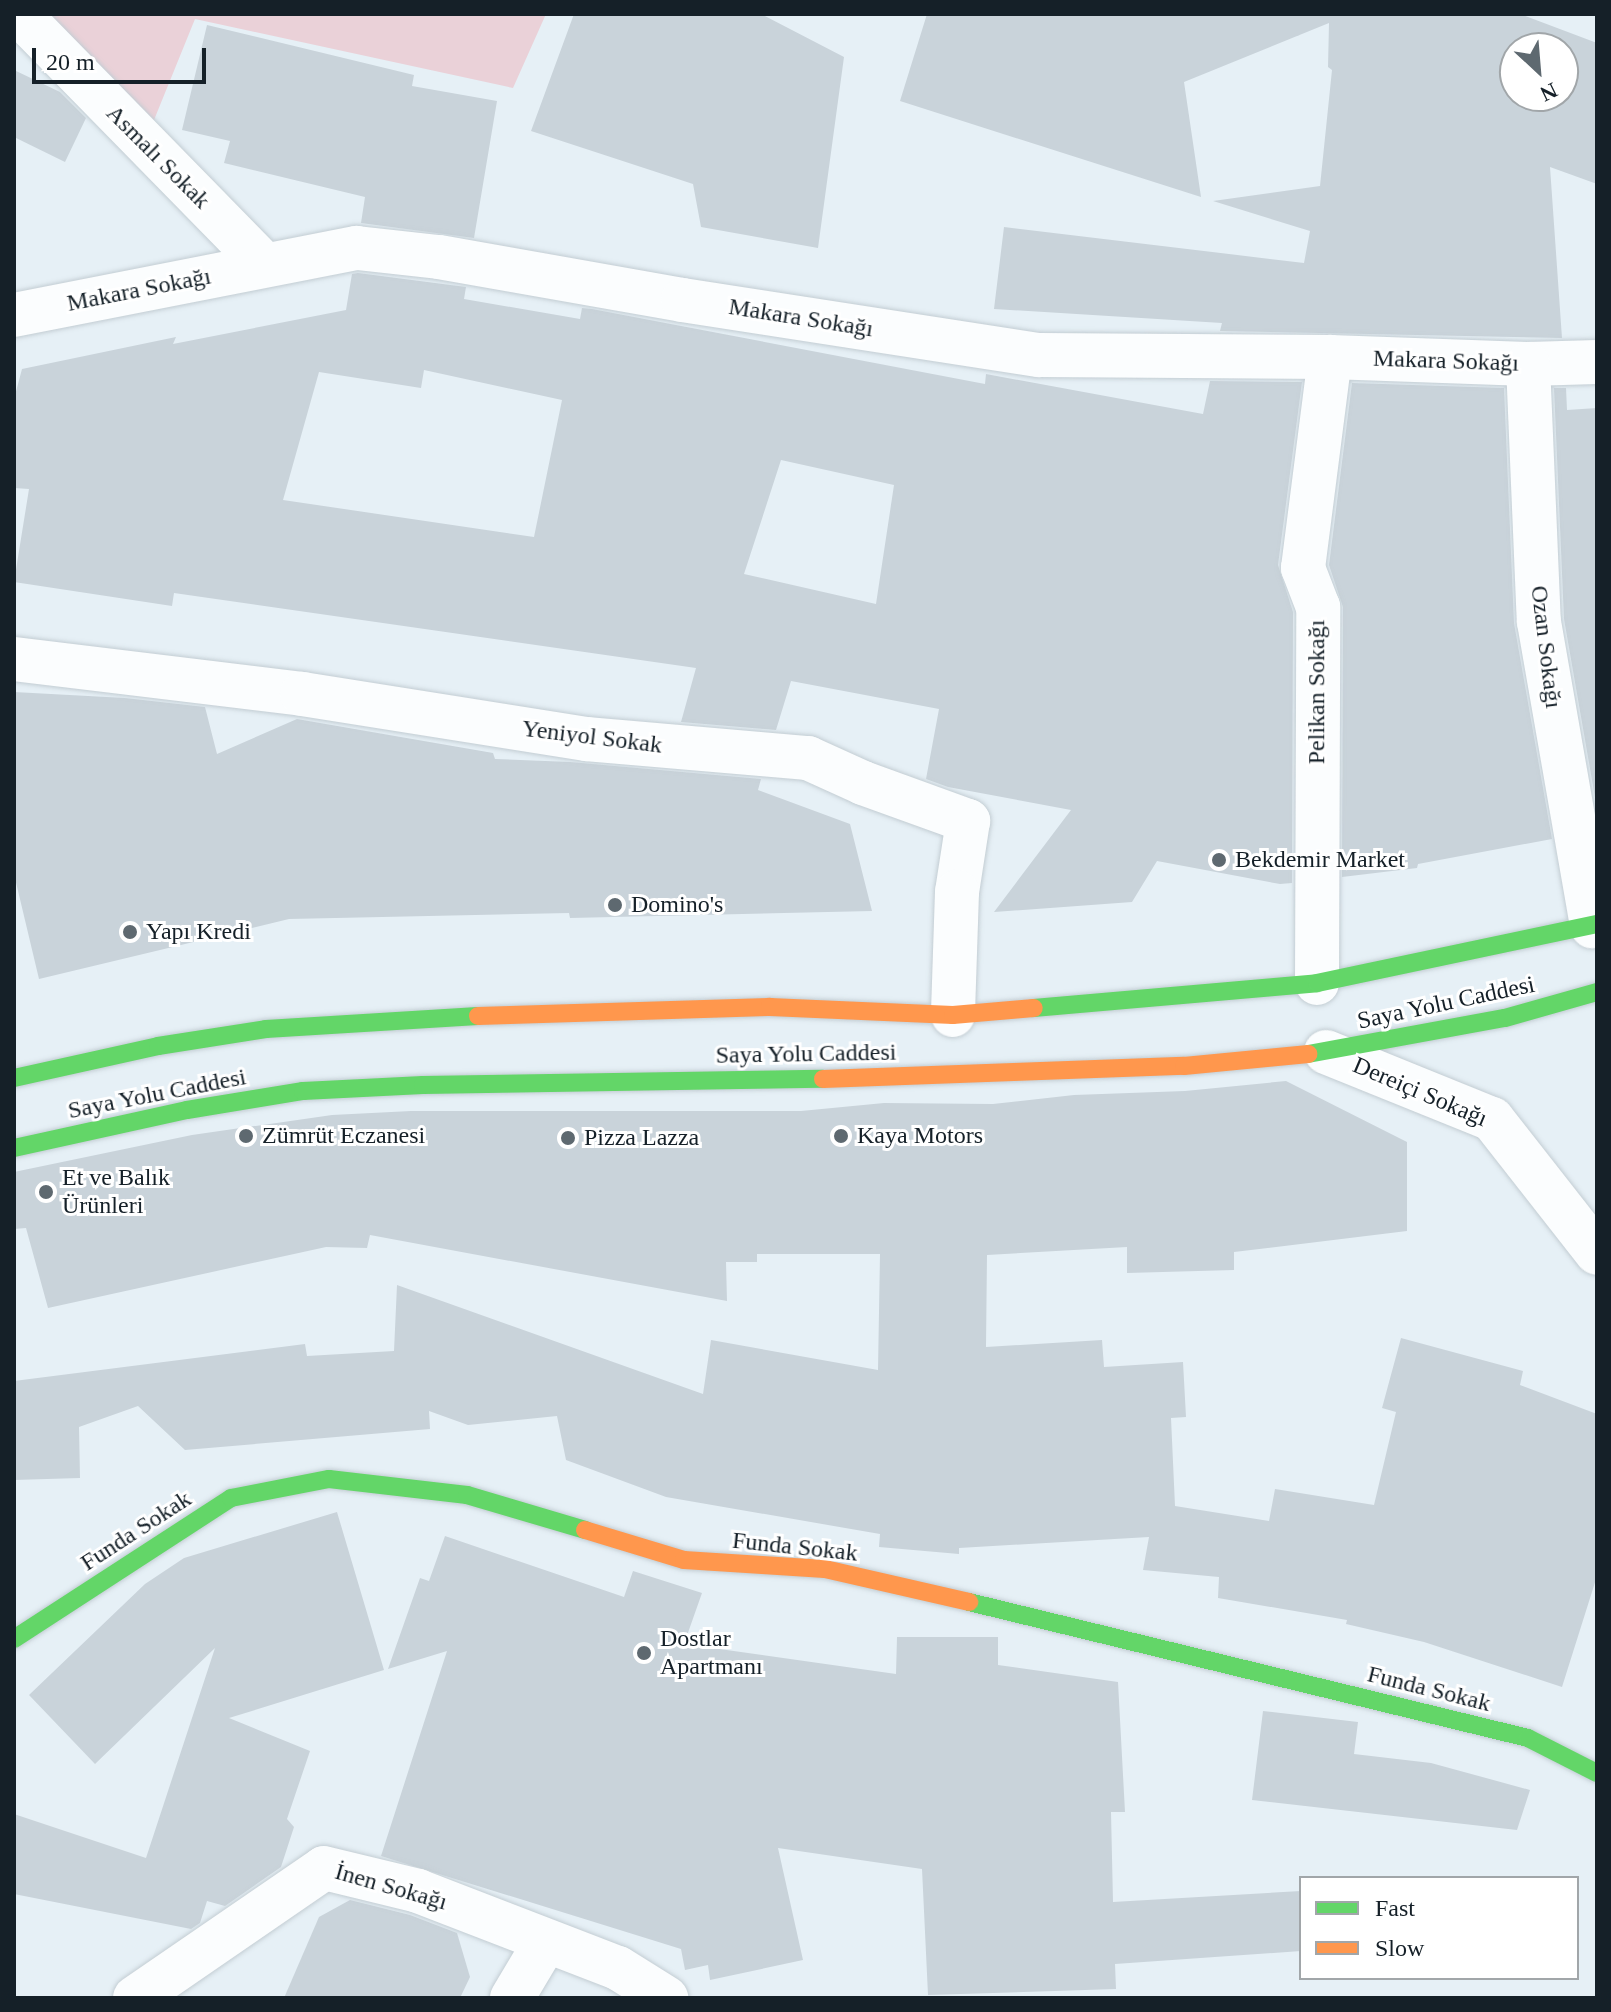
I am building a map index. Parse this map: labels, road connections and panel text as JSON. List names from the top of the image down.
{
  "streets": {
    "main road": ["Saya Yolu Caddesi", "Funda Sokak"],
    "street": [
      "Asmalı Sokak",
      "Makara Sokağı",
      "Ozan Sokağı",
      "Pelikan Sokağı",
      "Yeniyol Sokak",
      "Dereiçi Sokağı",
      "İnen Sokağı"
    ]
  },
  "crossings": [
    ["Asmalı Sokak", "Makara Sokağı"],
    ["Makara Sokağı", "Ozan Sokağı"],
    ["Makara Sokağı", "Pelikan Sokağı"],
    ["Ozan Sokağı", "Saya Yolu Caddesi"],
    ["Pelikan Sokağı", "Saya Yolu Caddesi"],
    ["Yeniyol Sokak", "Saya Yolu Caddesi"],
    ["Saya Yolu Caddesi", "Dereiçi Sokağı"]
  ],
  "places": [
    "Bekdemir Market",
    "Domino's",
    "Yapı Kredi",
    "Zümrüt Eczanesi",
    "Kaya Motors",
    "Pizza Lazza",
    "Et ve Balık Ürünleri",
    "Dostlar Apartmanı"
  ],
  "legend": ["Fast", "Slow"],
  "scale_bar": "20 m",
  "north": "bottom right"
}
